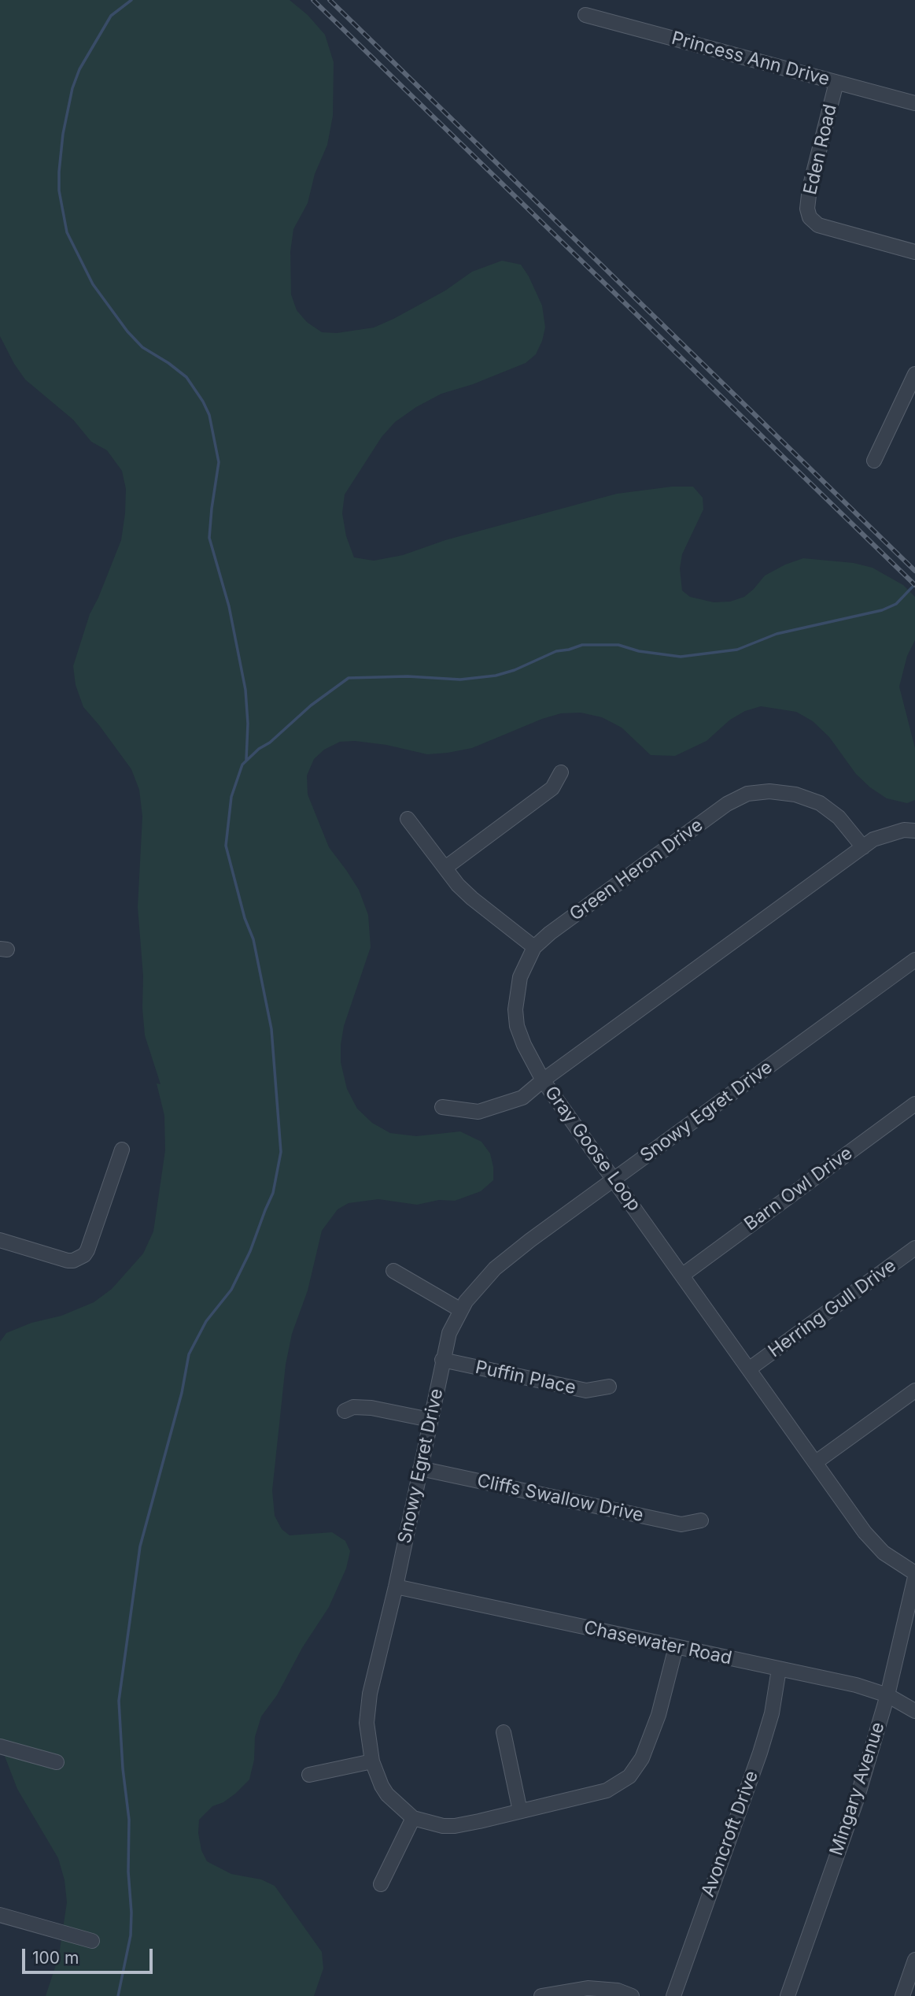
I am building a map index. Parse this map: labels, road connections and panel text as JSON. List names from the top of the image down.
{
  "streets": {
    "street": [
      "Princess Ann Drive",
      "Eden Road",
      "Green Heron Drive",
      "Snowy Egret Drive",
      "Gray Goose Loop",
      "Barn Owl Drive",
      "Herring Gull Drive",
      "Puffin Place",
      "Cliffs Swallow Drive",
      "Chasewater Road",
      "Mingary Avenue",
      "Avoncroft Drive"
    ]
  },
  "crossings": [
    ["Princess Ann Drive", "Eden Road"],
    ["Green Heron Drive", "Gray Goose Loop"],
    ["Snowy Egret Drive", "Gray Goose Loop"],
    ["Snowy Egret Drive", "Puffin Place"],
    ["Snowy Egret Drive", "Cliffs Swallow Drive"],
    ["Snowy Egret Drive", "Chasewater Road"],
    ["Gray Goose Loop", "Barn Owl Drive"],
    ["Gray Goose Loop", "Herring Gull Drive"],
    ["Chasewater Road", "Mingary Avenue"],
    ["Chasewater Road", "Avoncroft Drive"]
  ],
  "scale_bar": "100 m"
}
